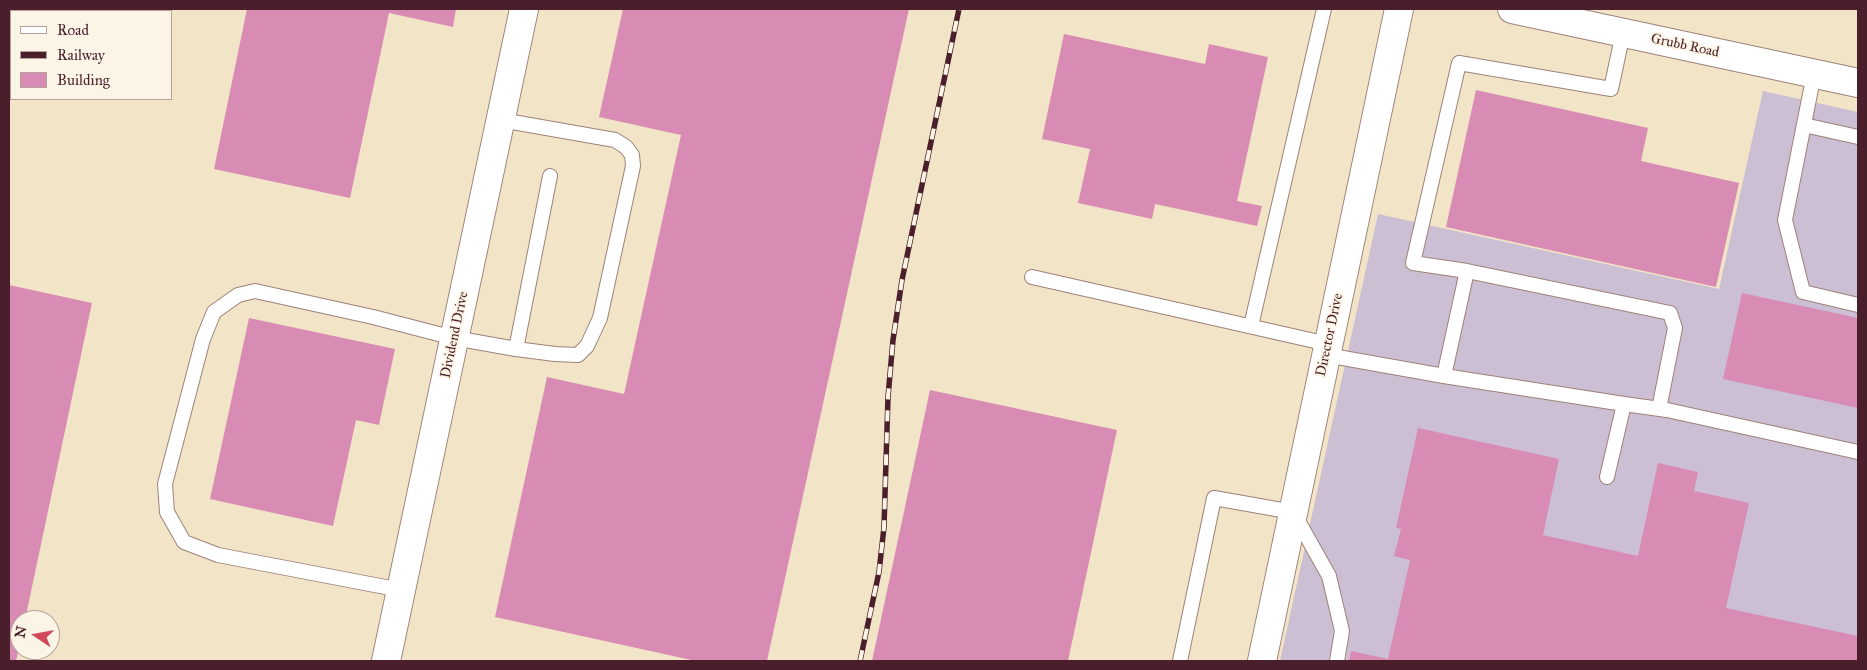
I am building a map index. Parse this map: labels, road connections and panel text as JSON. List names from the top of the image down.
{
  "streets": {
    "street": ["Grubb Road", "Dividend Drive", "Director Drive"]
  },
  "legend": ["Road", "Railway", "Building"],
  "north": "left"
}
